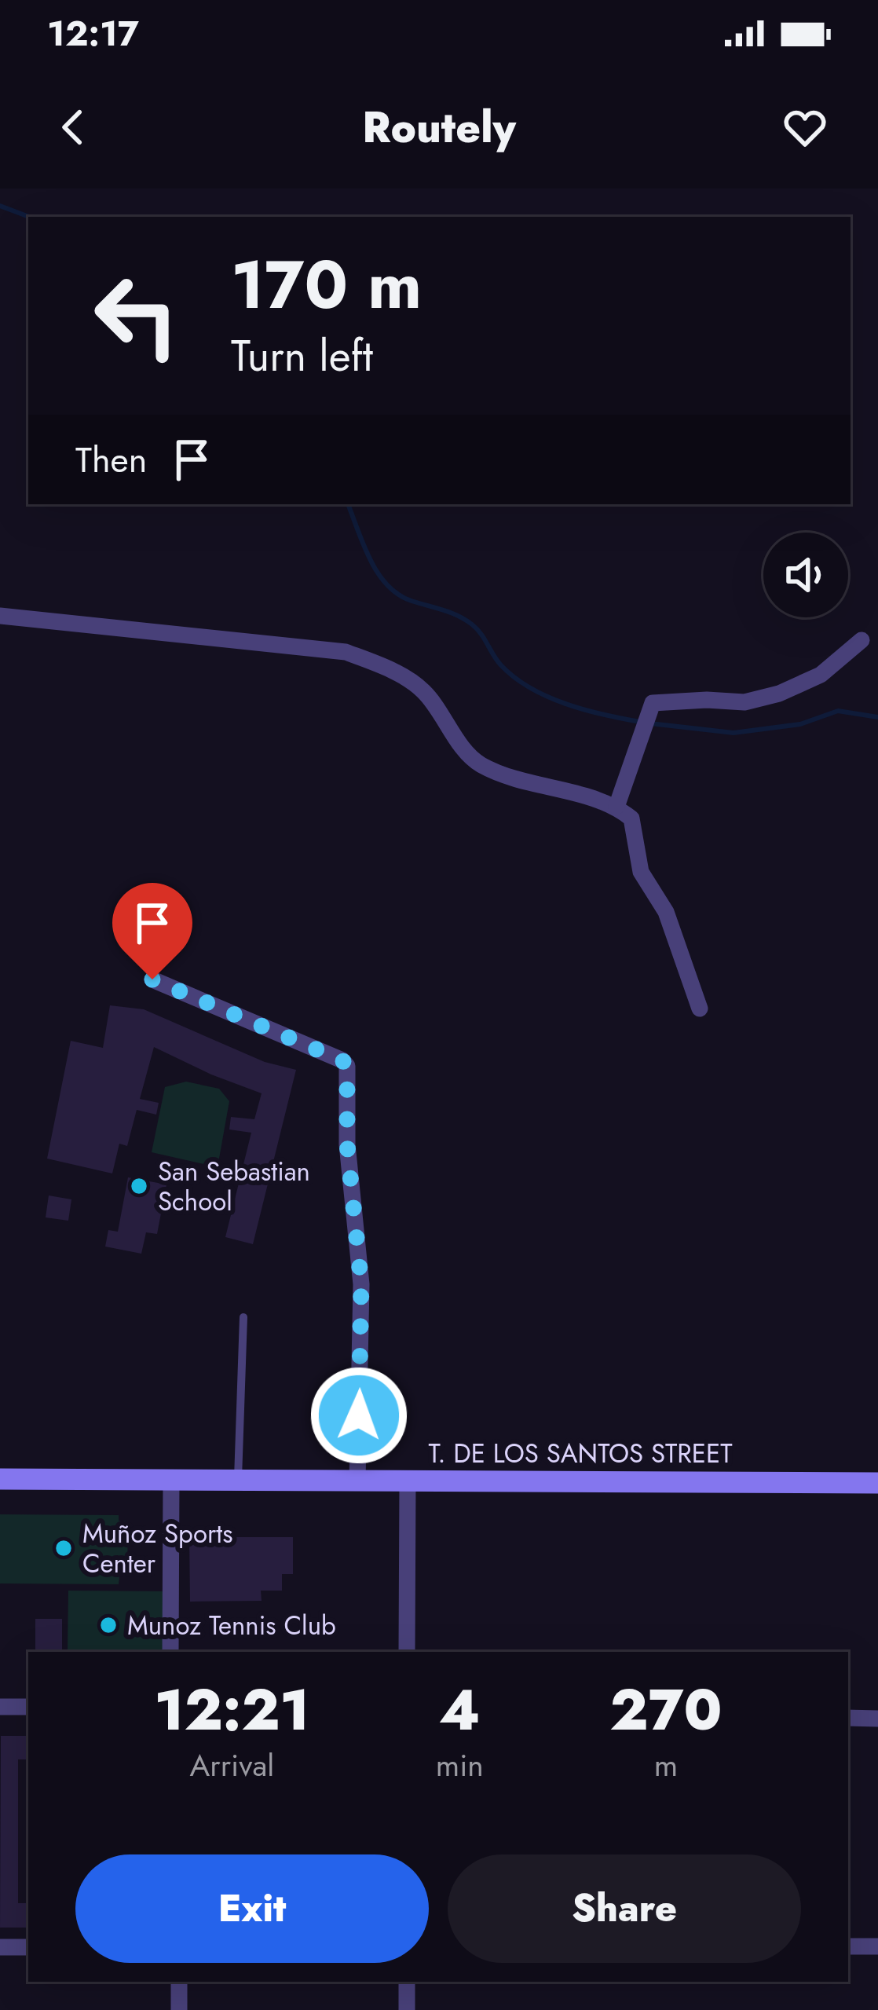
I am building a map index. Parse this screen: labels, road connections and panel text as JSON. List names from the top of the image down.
{
  "streets": {
    "main road": ["T. DE LOS SANTOS STREET"]
  },
  "places": ["San Sebastian School", "Muñoz Sports Center", "Munoz Tennis Club"],
  "page": {
    "status": "12:17",
    "header": "Routely",
    "turn": ["170 m", "Turn left"],
    "then": "Then",
    "eta": [
      "12:21",
      "Arrival",
      "4",
      "min",
      "270",
      "m"
    ],
    "buttons": ["Exit", "Share"]
  }
}
